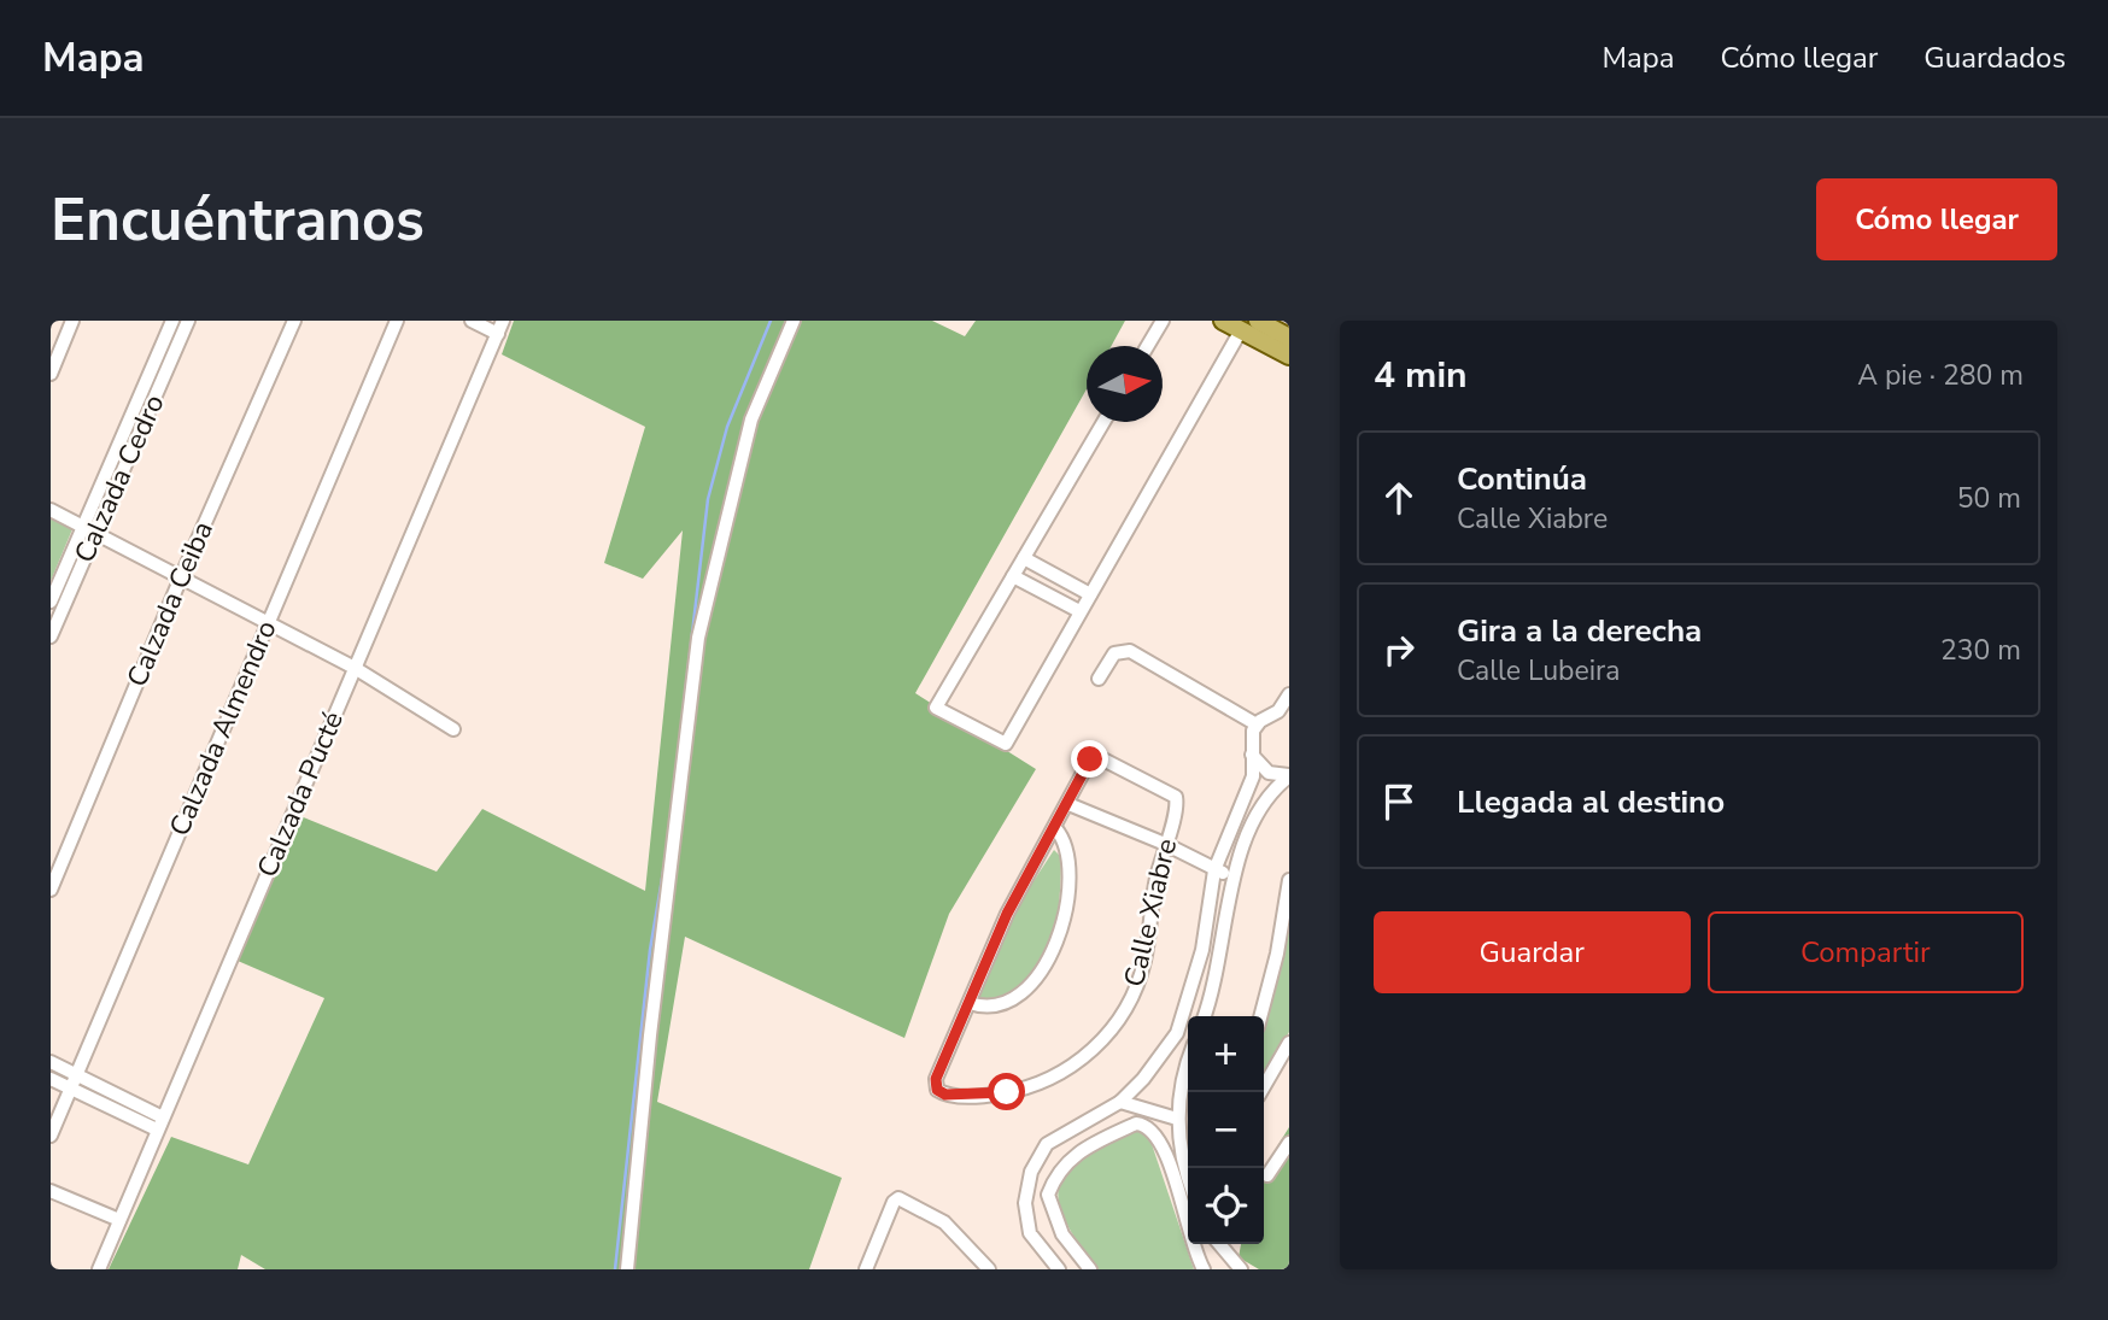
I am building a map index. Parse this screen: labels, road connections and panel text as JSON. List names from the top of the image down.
{
  "streets": {
    "street": [
      "Calzada Cedro",
      "Calzada Ceiba",
      "Calzada Almendro",
      "Calzada Pucté",
      "Calle Xiabre"
    ]
  },
  "north": "right",
  "page": {
    "header": "Mapa",
    "nav": ["Mapa", "Cómo llegar", "Guardados"],
    "buttons": [
      "Cómo llegar",
      ["Guardar", "Compartir"]
    ],
    "title": "Encuéntranos",
    "heading": ["4 min", "A pie · 280 m"],
    "list": [
      ["Continúa", "Calle Xiabre", "50 m"],
      ["Gira a la derecha", "Calle Lubeira", "230 m"],
      "Llegada al destino"
    ],
    "map_buttons": ["+", "−"]
  }
}
